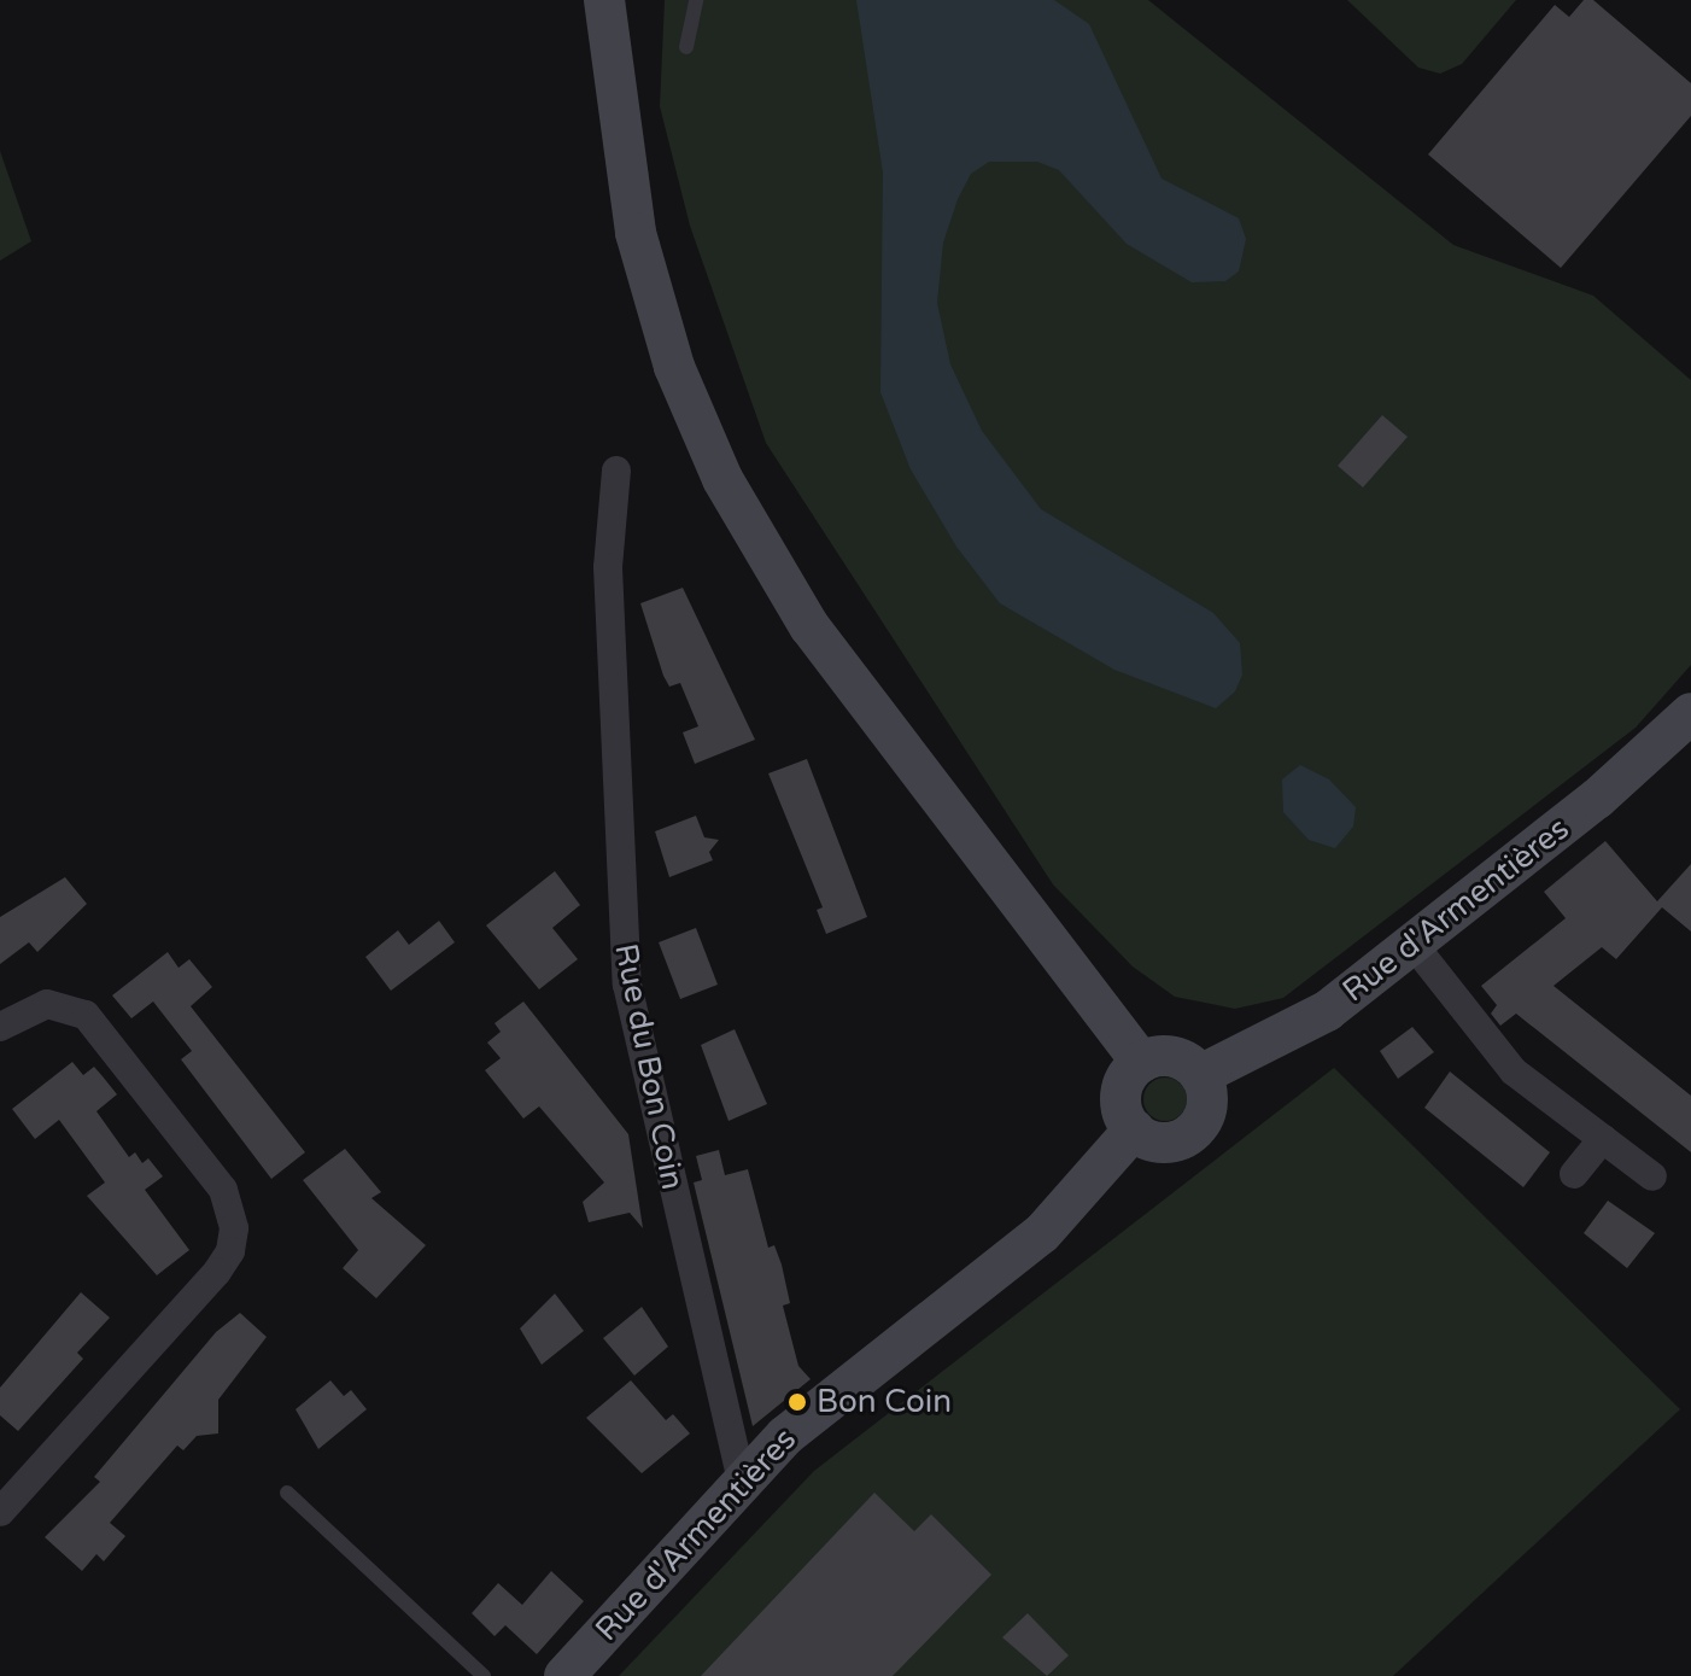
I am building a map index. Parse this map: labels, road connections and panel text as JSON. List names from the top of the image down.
{
  "streets": {
    "main road": ["Rue d'Armentières"],
    "street": ["Rue du Bon Coin"]
  },
  "crossings": [
    ["Rue d'Armentières", "Rue du Bon Coin"]
  ],
  "places": ["Bon Coin"]
}
